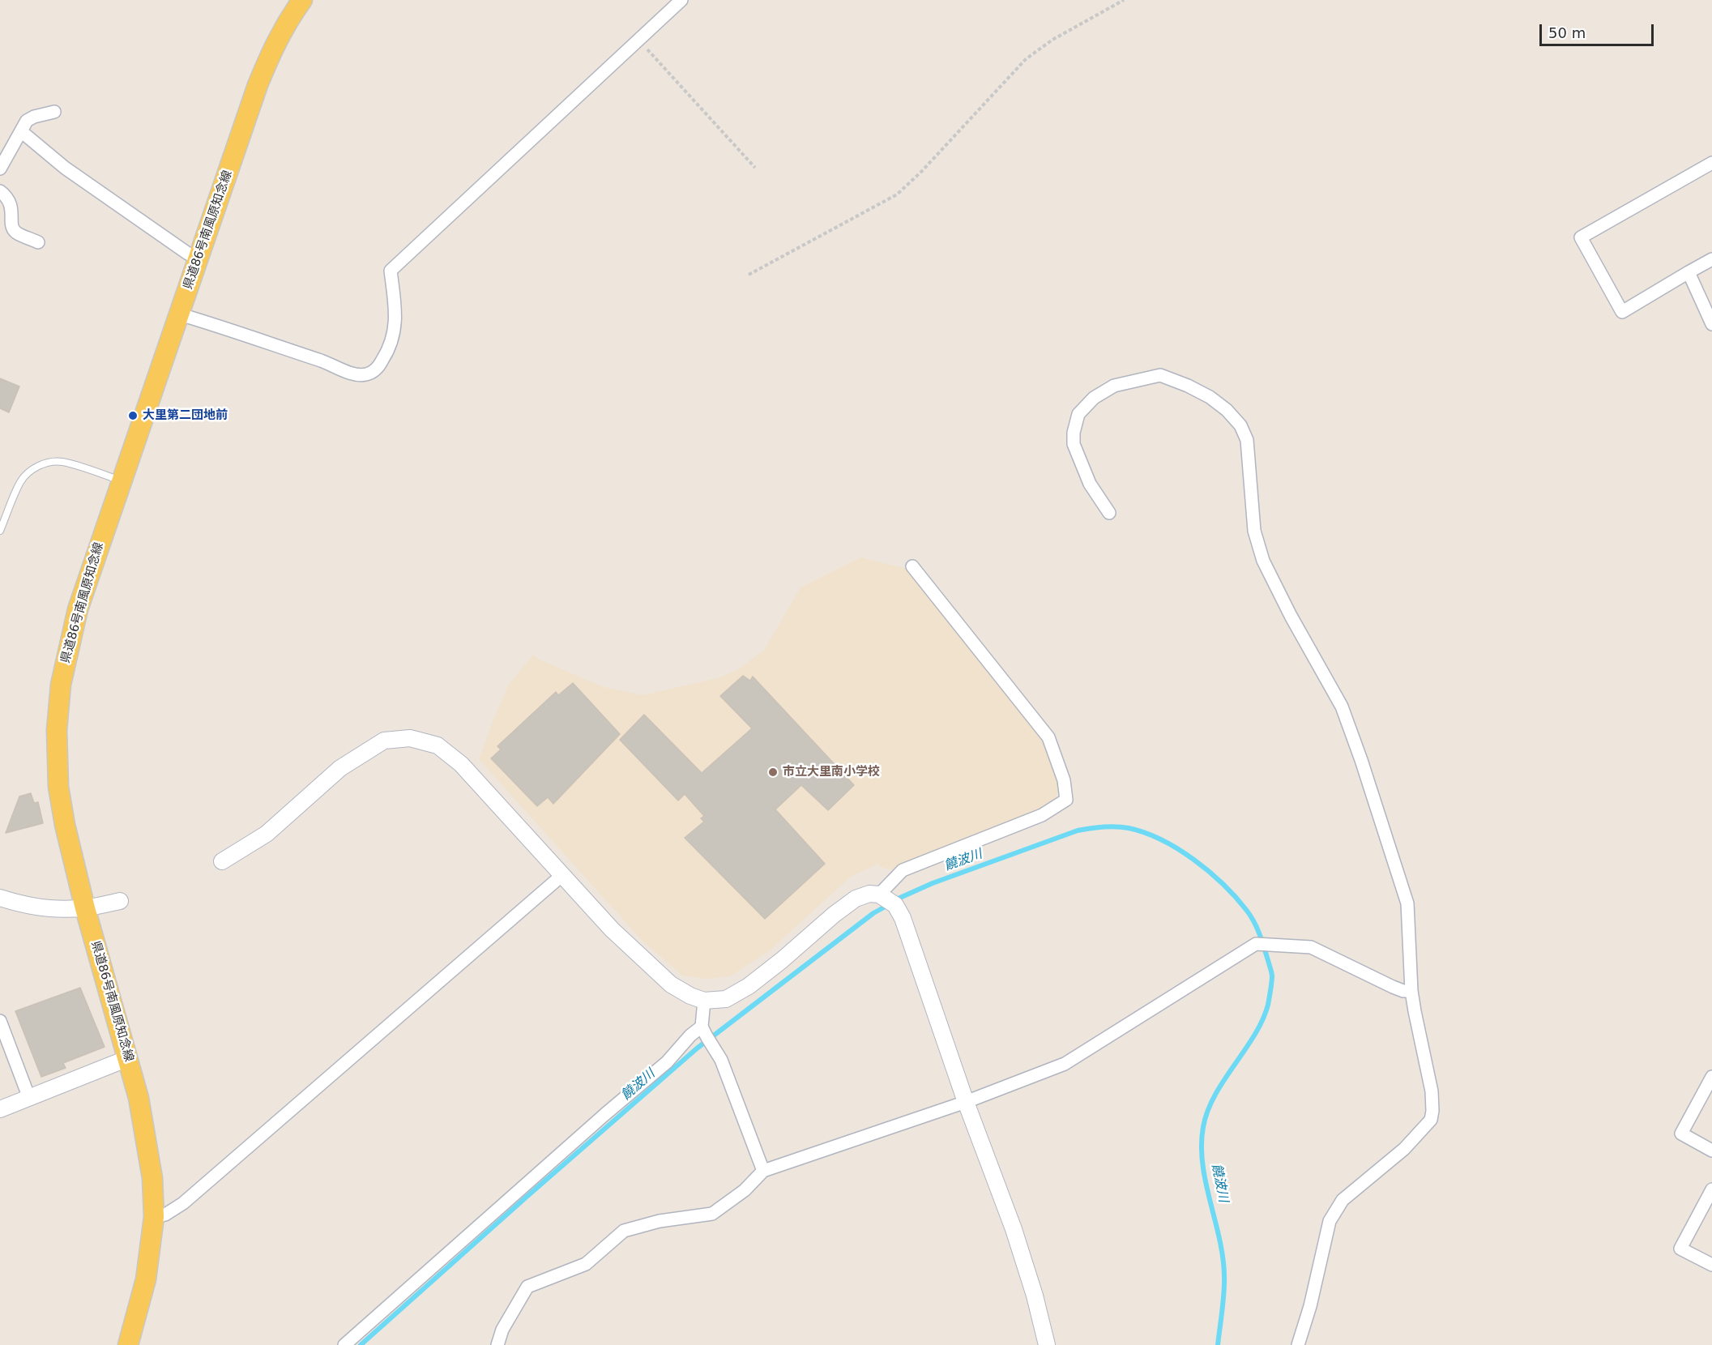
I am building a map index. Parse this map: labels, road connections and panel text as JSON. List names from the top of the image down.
{
  "streets": {
    "main road": ["県道86号南風原知念線"]
  },
  "water": ["饒波川"],
  "places": ["大里第二団地前", "市立大里南小学校"],
  "scale_bar": "50 m"
}
